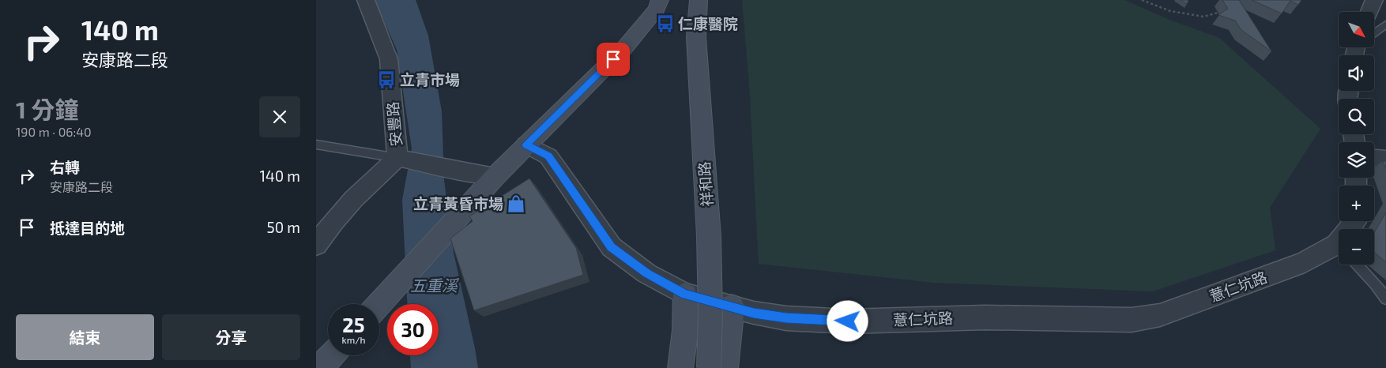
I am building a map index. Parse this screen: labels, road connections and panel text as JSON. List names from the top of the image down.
{
  "streets": {
    "main road": ["祥和路"],
    "street": ["安豐路", "薏仁坑路"]
  },
  "water": ["五重溪"],
  "places": {
    "bus stop": ["仁康醫院", "立青市場"],
    "shop": ["立青黃昏市場"]
  },
  "north": "bottom right",
  "page": {
    "turn": ["140 m", "安康路二段"],
    "map_buttons": ["+", "−"],
    "heading": ["1 分鐘", "190 m · 06:40"],
    "list": [
      {
        "name": "右轉",
        "note": "安康路二段",
        "value": "140 m"
      },
      {
        "name": "抵達目的地",
        "value": "50 m"
      }
    ],
    "speed": "25 km/h",
    "limit": "30",
    "buttons": ["結束", "分享"]
  }
}
